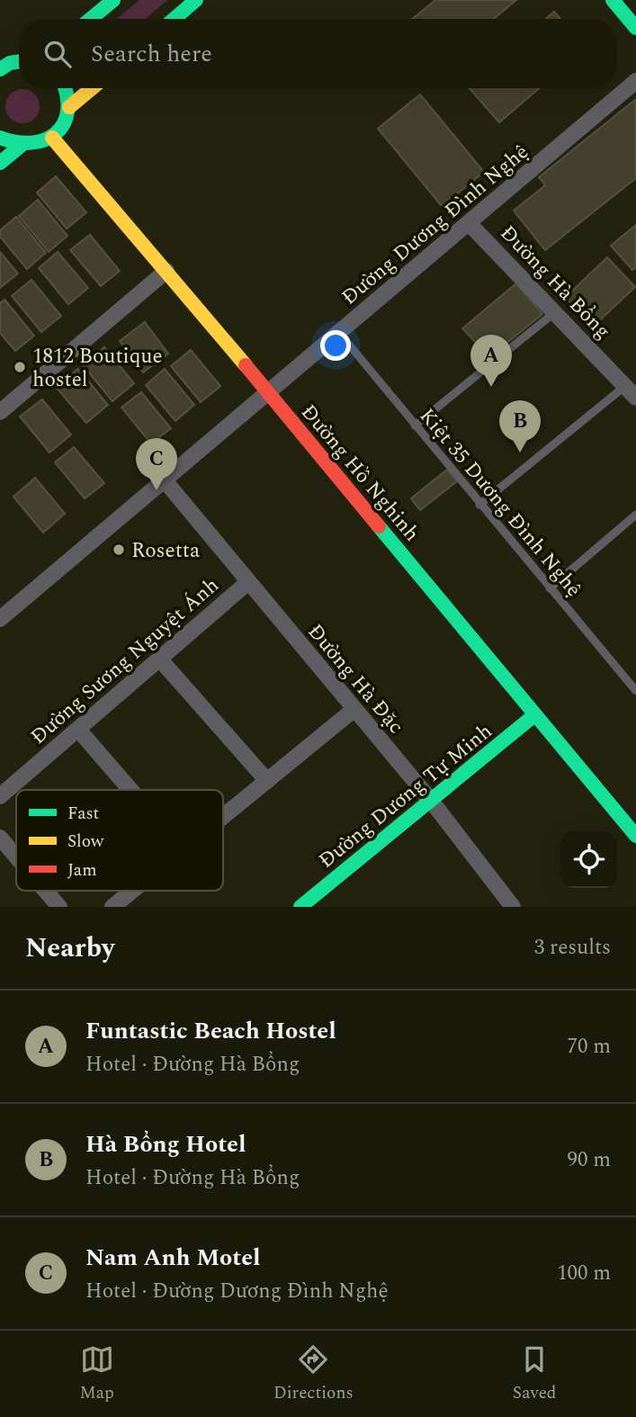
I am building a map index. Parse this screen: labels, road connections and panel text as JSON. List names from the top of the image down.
{
  "streets": {
    "street": [
      "Đường Dương Đình Nghệ",
      "Đường Hà Bổng",
      "Đường Hồ Nghinh",
      "Đường Sương Nguyệt Ánh",
      "Đường Hà Đặc",
      "Đường Dương Tự Minh"
    ],
    "lane": ["Kiệt 35 Dương Đình Nghệ"]
  },
  "crossings": [
    ["Đường Dương Đình Nghệ", "Đường Hà Bổng"],
    ["Đường Dương Đình Nghệ", "Đường Hồ Nghinh"],
    ["Đường Dương Đình Nghệ", "Kiệt 35 Dương Đình Nghệ"],
    ["Đường Dương Đình Nghệ", "Đường Hà Đặc"],
    ["Đường Hồ Nghinh", "Đường Dương Tự Minh"],
    ["Đường Sương Nguyệt Ánh", "Đường Hà Đặc"],
    ["Đường Hà Đặc", "Đường Dương Tự Minh"]
  ],
  "places": ["1812 Boutique hostel", "Rosetta"],
  "legend": ["Fast", "Slow", "Jam"],
  "page": {
    "search": "Search here",
    "pins": ["A", "B", "C"],
    "heading": ["Nearby", "3 results"],
    "list": [
      {
        "mark": "A",
        "name": "Funtastic Beach Hostel",
        "note": "Hotel · Đường Hà Bổng",
        "value": "70 m"
      },
      {
        "mark": "B",
        "name": "Hà Bổng Hotel",
        "note": "Hotel · Đường Hà Bổng",
        "value": "90 m"
      },
      {
        "mark": "C",
        "name": "Nam Anh Motel",
        "note": "Hotel · Đường Dương Đình Nghệ",
        "value": "100 m"
      }
    ],
    "nav": ["Map", "Directions", "Saved"]
  }
}
